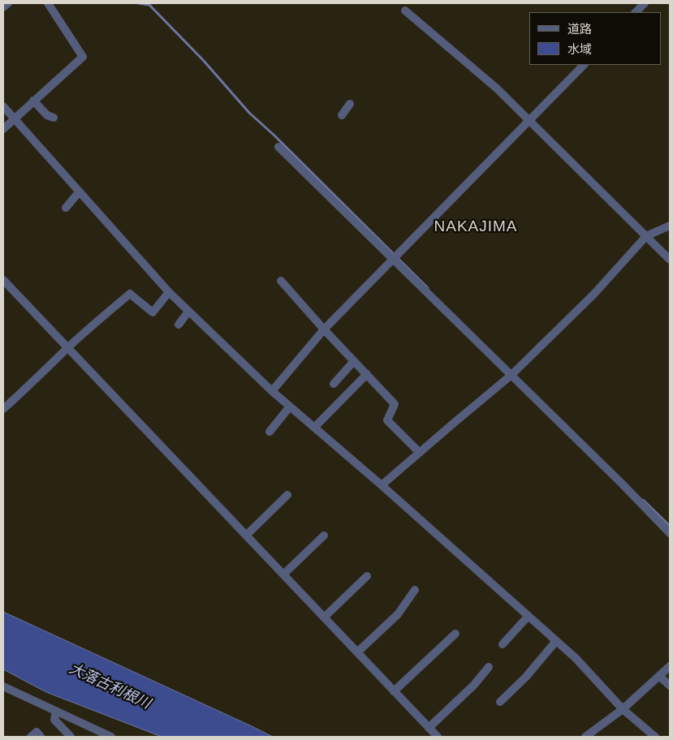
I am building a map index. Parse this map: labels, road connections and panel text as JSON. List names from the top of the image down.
{
  "districts": ["NAKAJIMA"],
  "water": ["大落古利根川"],
  "legend": ["道路", "水域"]
}
